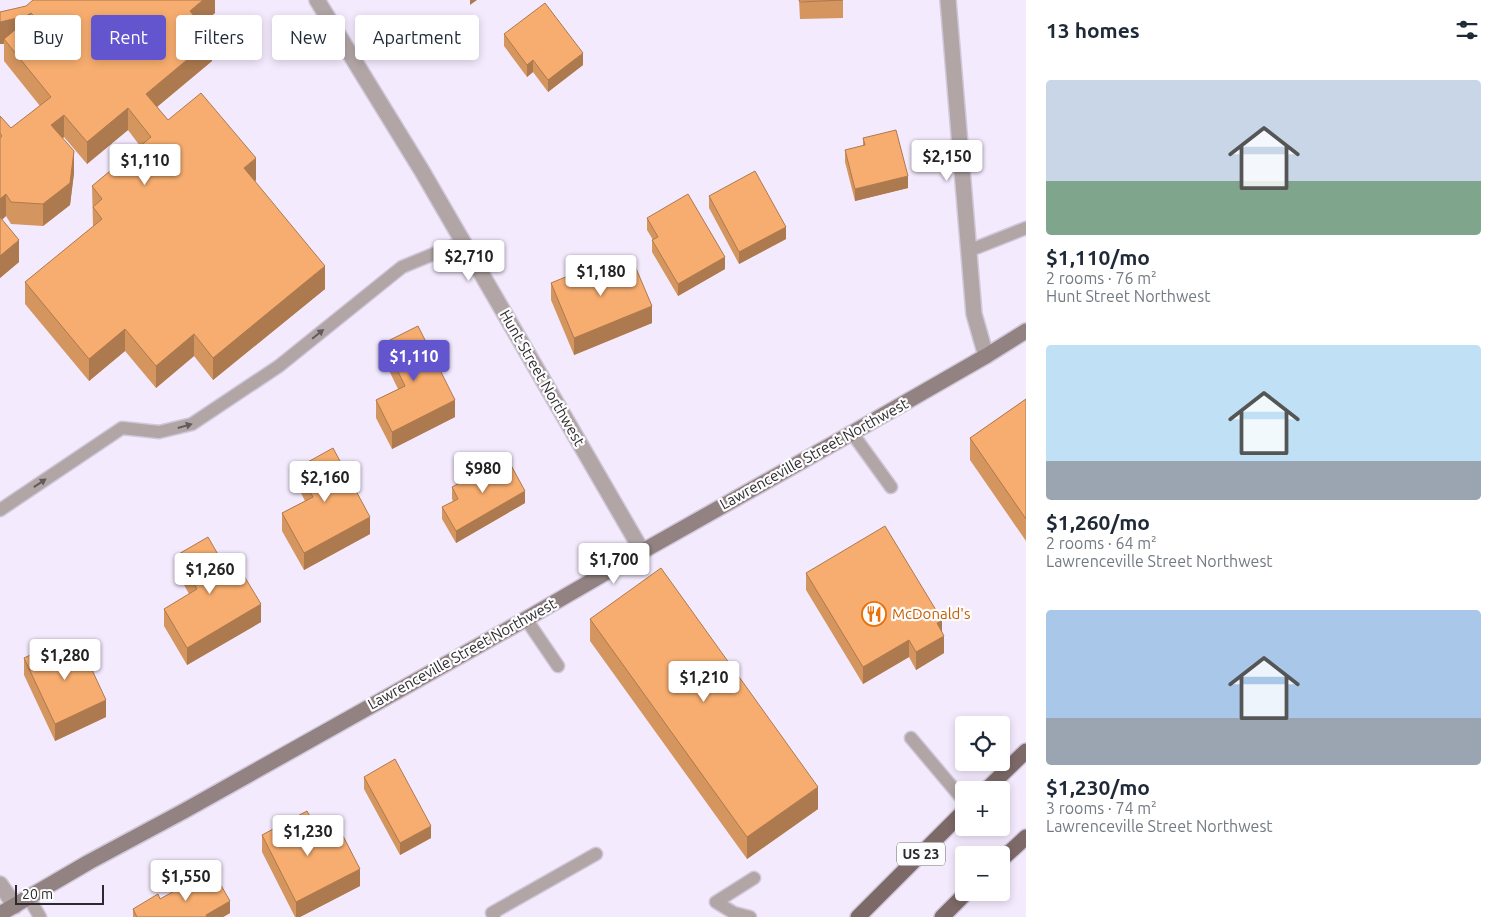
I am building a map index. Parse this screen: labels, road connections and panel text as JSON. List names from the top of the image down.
{
  "streets": {
    "main road": ["US 23"],
    "street": ["Hunt Street Northwest", "Lawrenceville Street Northwest"]
  },
  "crossings": [
    ["Hunt Street Northwest", "Lawrenceville Street Northwest"]
  ],
  "places": {
    "restaurant": ["McDonald's"]
  },
  "scale_bar": "20 m",
  "page": {
    "heading": "13 homes",
    "chip": [
      "Buy",
      "Rent",
      "Filters",
      "New",
      "Apartment"
    ],
    "list": [
      {
        "name": "$1,110/mo",
        "note": "2 rooms · 76 m² · Hunt Street Northwest"
      },
      {
        "name": "$1,260/mo",
        "note": "2 rooms · 64 m² · Lawrenceville Street Northwest"
      },
      {
        "name": "$1,230/mo",
        "note": "3 rooms · 74 m² · Lawrenceville Street Northwest"
      }
    ],
    "price": [
      "$2,150",
      "$1,110",
      "$2,710",
      "$1,180",
      "$1,110",
      "$980",
      "$2,160",
      "$1,700",
      "$1,260",
      "$1,280",
      "$1,210",
      "$1,230",
      "$1,550"
    ],
    "map_buttons": ["+", "−"],
    "scale": "20 m"
  }
}
